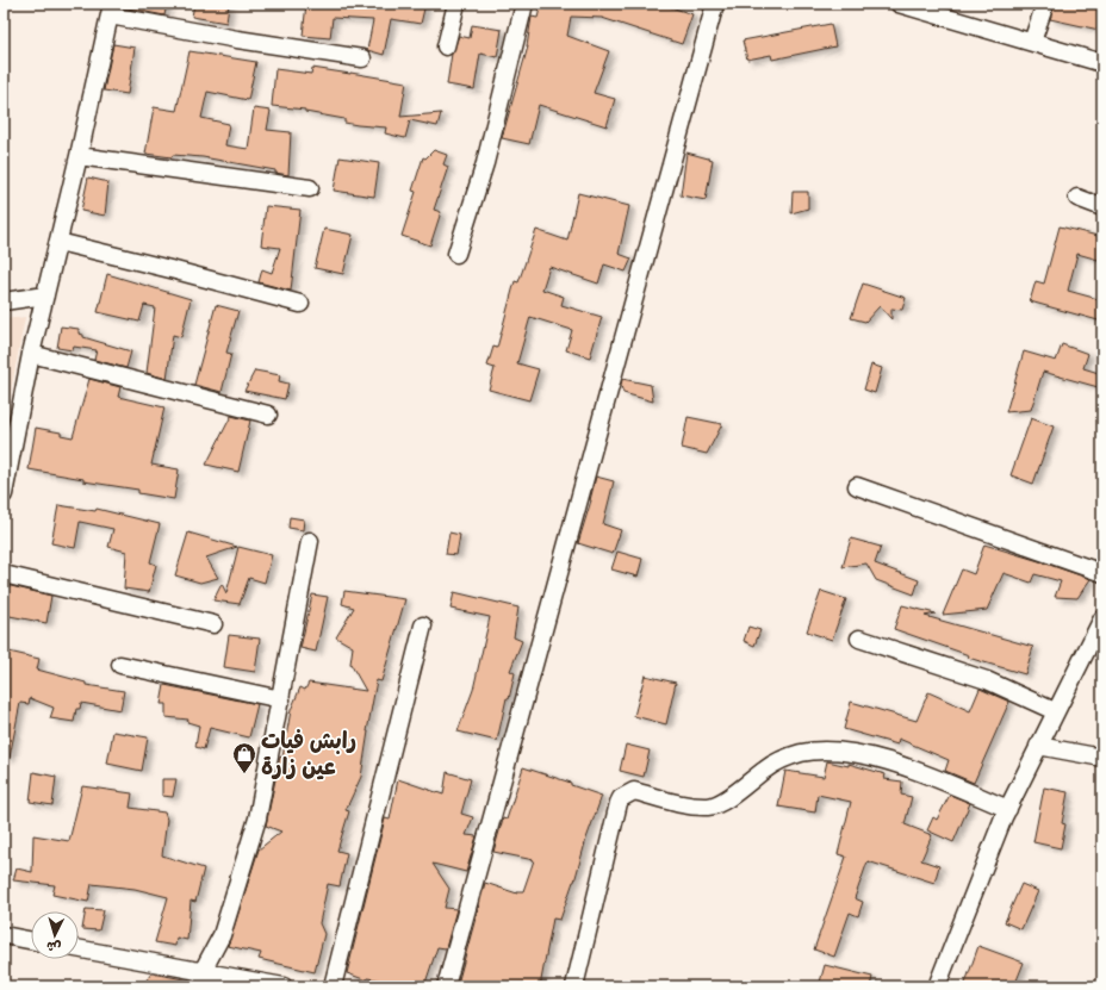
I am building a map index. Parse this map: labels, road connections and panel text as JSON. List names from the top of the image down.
{
  "places": {
    "shop": ["رابش فيات عين زارة"]
  },
  "north": "bottom"
}
